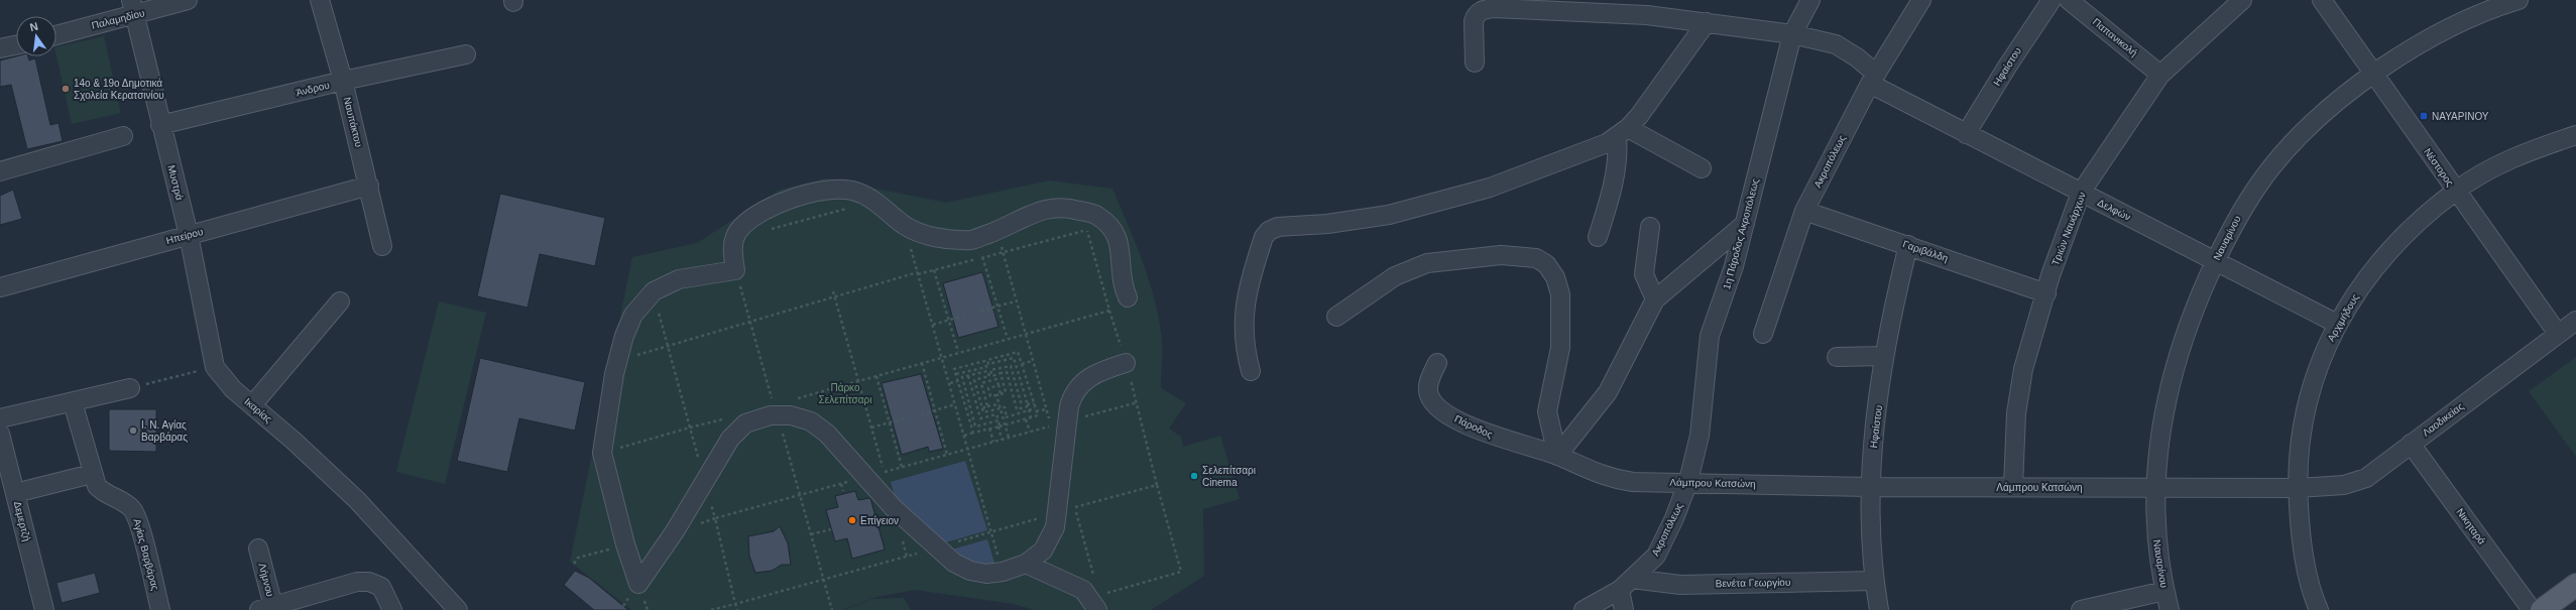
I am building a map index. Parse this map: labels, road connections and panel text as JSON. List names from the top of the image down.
{
  "streets": {
    "street": [
      "Παλαμηδίου",
      "Παπανικολή",
      "Ηφαίστου",
      "Άνδρου",
      "Ναυπάκτου",
      "Ακροπόλεως",
      "Νέστορος",
      "Μυστρά",
      "Δελφών",
      "Τριών Ναυάρχων",
      "1η Πάροδος Ακροπόλεως",
      "Ηπείρου",
      "Ναυαρίνου",
      "Γαριβάλδη",
      "Αρχιμήδους",
      "Ικαρίας",
      "Λαοδικείας",
      "Πάροδος",
      "Λάμπρου Κατσώνη",
      "Δεμερτζή",
      "Νικηταρά",
      "Αγίας Βαρβάρας",
      "Λήμνου",
      "Βενέτα Γεωργίου"
    ]
  },
  "crossings": [
    ["Παλαμηδίου", "Μυστρά"],
    ["Παπανικολή", "Τριών Ναυάρχων"],
    ["Ηφαίστου", "Δελφών"],
    ["Ηφαίστου", "Γαριβάλδη"],
    ["Ηφαίστου", "Λάμπρου Κατσώνη"],
    ["Ηφαίστου", "Βενέτα Γεωργίου"],
    ["Άνδρου", "Ναυπάκτου"],
    ["Άνδρου", "Μυστρά"],
    ["Ναυπάκτου", "Ηπείρου"],
    ["Ακροπόλεως", "Δελφών"],
    ["Ακροπόλεως", "1η Πάροδος Ακροπόλεως"],
    ["Ακροπόλεως", "Γαριβάλδη"],
    ["Ακροπόλεως", "Λάμπρου Κατσώνη"],
    ["Ακροπόλεως", "Βενέτα Γεωργίου"],
    ["Νέστορος", "Ναυαρίνου"],
    ["Νέστορος", "Αρχιμήδους"],
    ["Νέστορος", "Λαοδικείας"],
    ["Μυστρά", "Ηπείρου"],
    ["Μυστρά", "Ικαρίας"],
    ["Δελφών", "Τριών Ναυάρχων"],
    ["Δελφών", "1η Πάροδος Ακροπόλεως"],
    ["Δελφών", "Ναυαρίνου"],
    ["Δελφών", "Αρχιμήδους"],
    ["Τριών Ναυάρχων", "Γαριβάλδη"],
    ["Τριών Ναυάρχων", "Λάμπρου Κατσώνη"],
    ["Ναυαρίνου", "Λάμπρου Κατσώνη"],
    ["Αρχιμήδους", "Λαοδικείας"],
    ["Αρχιμήδους", "Λάμπρου Κατσώνη"],
    ["Λαοδικείας", "Λάμπρου Κατσώνη"],
    ["Λαοδικείας", "Νικηταρά"],
    ["Πάροδος", "Λάμπρου Κατσώνη"]
  ],
  "parks": ["Πάρκο Σελεπίτσαρι"],
  "places": {
    "other": [
      "14ο & 19ο Δημοτικά Σχολεία Κερατσινίου",
      "Ι. Ν. Αγίας Βαρβάρας",
      "Σελεπίτσαρι Cinema",
      "Επίγειον"
    ],
    "transit": ["ΝΑΥΑΡΙΝΟΥ"]
  },
  "north": "top"
}
